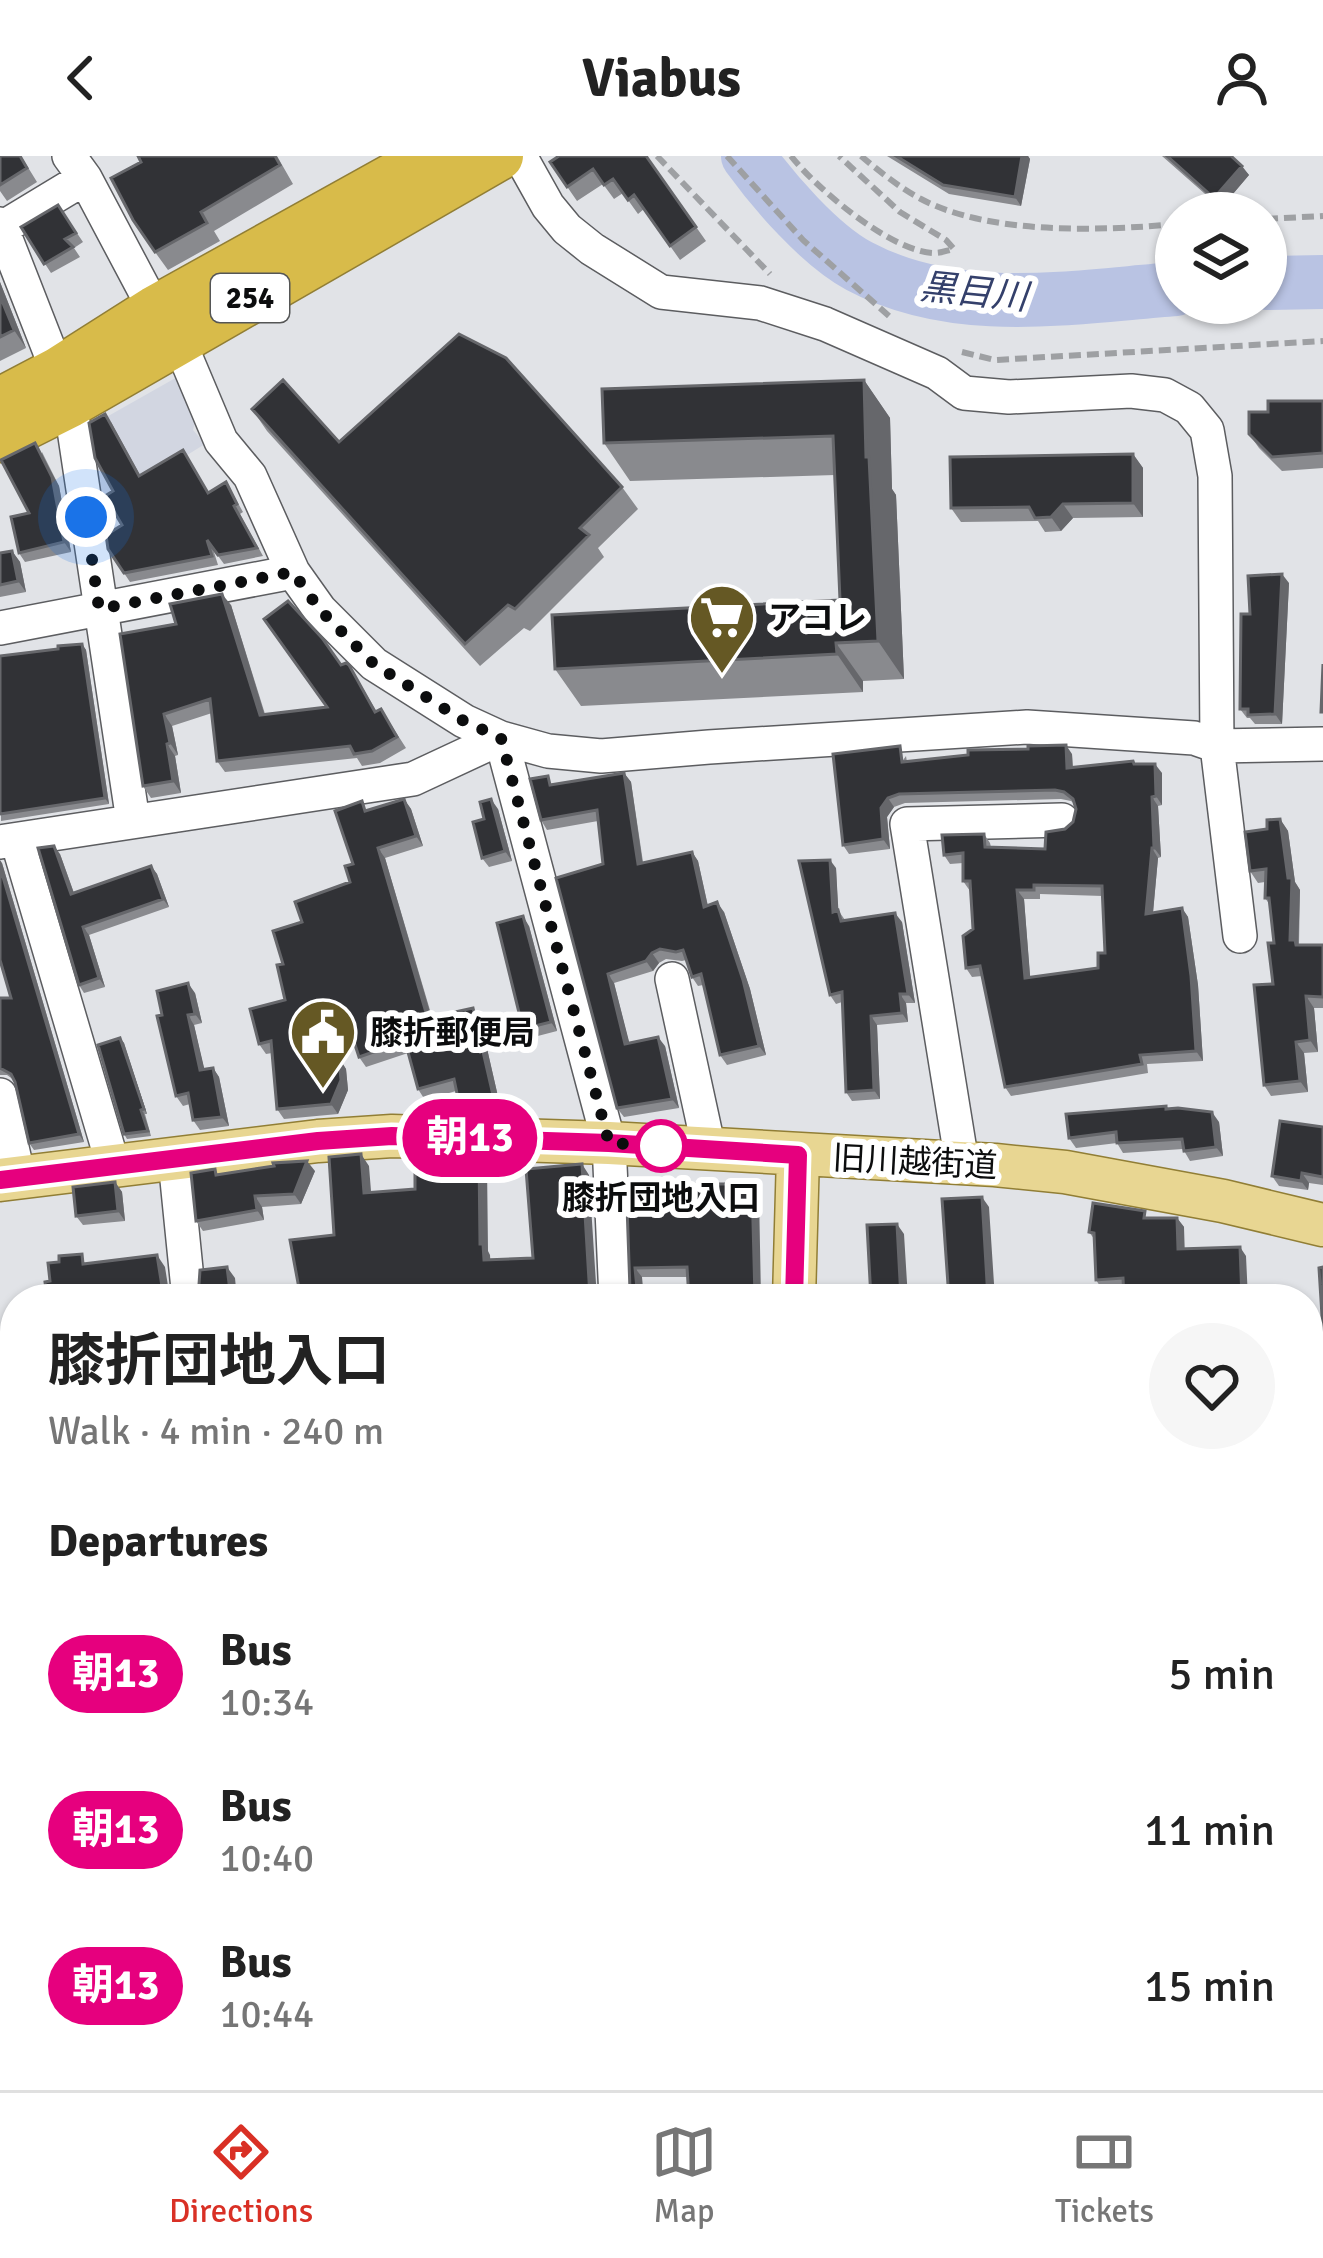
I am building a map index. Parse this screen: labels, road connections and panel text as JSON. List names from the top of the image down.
{
  "streets": {
    "highway": ["254"],
    "main road": ["旧川越街道"]
  },
  "water": ["黒目川"],
  "places": {
    "supermarket": ["アコレ"],
    "public building": ["膝折郵便局"],
    "other": ["膝折団地入口"]
  },
  "lines": ["bus line 朝13"],
  "page": {
    "header": "Viabus",
    "on_map": "朝13",
    "heading": [
      ["膝折団地入口", "Walk · 4 min · 240 m"],
      "Departures"
    ],
    "list": [
      {
        "mark": "朝13",
        "name": "Bus",
        "note": "10:34",
        "value": "5 min"
      },
      {
        "mark": "朝13",
        "name": "Bus",
        "note": "10:40",
        "value": "11 min"
      },
      {
        "mark": "朝13",
        "name": "Bus",
        "note": "10:44",
        "value": "15 min"
      }
    ],
    "tabs": ["Directions", "Map", "Tickets"]
  }
}
